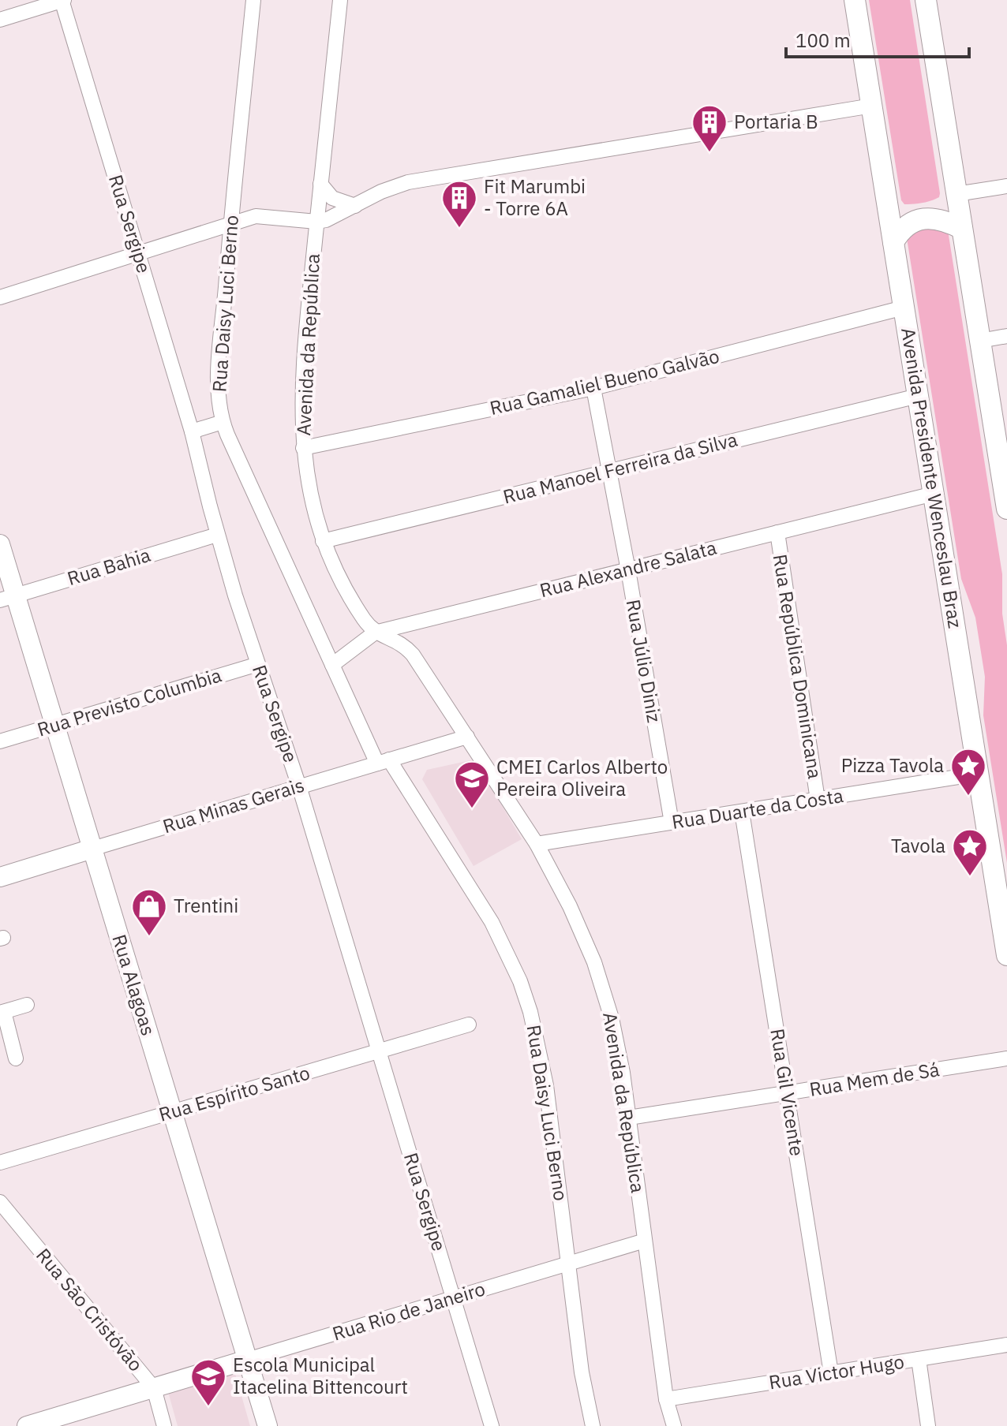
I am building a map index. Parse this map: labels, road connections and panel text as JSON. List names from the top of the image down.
{
  "streets": {
    "main road": ["Avenida Presidente Wenceslau Braz"],
    "street": [
      "Rua Sergipe",
      "Rua Daisy Luci Berno",
      "Avenida da República",
      "Rua Gamaliel Bueno Galvão",
      "Rua Manoel Ferreira da Silva",
      "Rua Bahia",
      "Rua Alexandre Salata",
      "Rua Júlio Diniz",
      "Rua República Dominicana",
      "Rua Previsto Columbia",
      "Rua Minas Gerais",
      "Rua Duarte da Costa",
      "Rua Alagoas",
      "Rua Mem de Sá",
      "Rua Gil Vicente",
      "Rua Espírito Santo",
      "Rua São Cristóvão",
      "Rua Rio de Janeiro",
      "Rua Victor Hugo"
    ]
  },
  "crossings": [
    ["Rua Sergipe", "Rua Bahia"],
    ["Rua Sergipe", "Rua Previsto Columbia"],
    ["Rua Sergipe", "Rua Minas Gerais"],
    ["Rua Sergipe", "Rua Espírito Santo"],
    ["Rua Sergipe", "Rua Rio de Janeiro"],
    ["Rua Daisy Luci Berno", "Rua Alexandre Salata"],
    ["Rua Daisy Luci Berno", "Rua Minas Gerais"],
    ["Rua Daisy Luci Berno", "Rua Rio de Janeiro"],
    ["Avenida da República", "Rua Gamaliel Bueno Galvão"],
    ["Avenida da República", "Rua Manoel Ferreira da Silva"],
    ["Avenida da República", "Rua Alexandre Salata"],
    ["Avenida da República", "Rua Minas Gerais"],
    ["Avenida da República", "Rua Duarte da Costa"],
    ["Avenida da República", "Rua Mem de Sá"],
    ["Avenida da República", "Rua Rio de Janeiro"],
    ["Avenida da República", "Rua Victor Hugo"],
    ["Rua Gamaliel Bueno Galvão", "Avenida Presidente Wenceslau Braz"],
    ["Rua Gamaliel Bueno Galvão", "Rua Júlio Diniz"],
    ["Rua Manoel Ferreira da Silva", "Avenida Presidente Wenceslau Braz"],
    ["Rua Manoel Ferreira da Silva", "Rua Júlio Diniz"],
    ["Avenida Presidente Wenceslau Braz", "Rua Alexandre Salata"],
    ["Avenida Presidente Wenceslau Braz", "Rua Duarte da Costa"],
    ["Rua Bahia", "Rua Alagoas"],
    ["Rua Alexandre Salata", "Rua Júlio Diniz"],
    ["Rua Alexandre Salata", "Rua República Dominicana"],
    ["Rua Júlio Diniz", "Rua Duarte da Costa"],
    ["Rua República Dominicana", "Rua Duarte da Costa"],
    ["Rua Previsto Columbia", "Rua Alagoas"],
    ["Rua Minas Gerais", "Rua Alagoas"],
    ["Rua Duarte da Costa", "Rua Gil Vicente"],
    ["Rua Alagoas", "Rua Espírito Santo"],
    ["Rua Alagoas", "Rua Rio de Janeiro"],
    ["Rua Mem de Sá", "Rua Gil Vicente"],
    ["Rua Gil Vicente", "Rua Victor Hugo"],
    ["Rua São Cristóvão", "Rua Rio de Janeiro"]
  ],
  "places": {
    "building": ["Portaria B", "Fit Marumbi - Torre 6A"],
    "place": ["Pizza Tavola", "Tavola"],
    "school or university": ["CMEI Carlos Alberto Pereira Oliveira", "Escola Municipal Itacelina Bittencourt"],
    "shop": ["Trentini"]
  },
  "scale_bar": "100 m"
}
